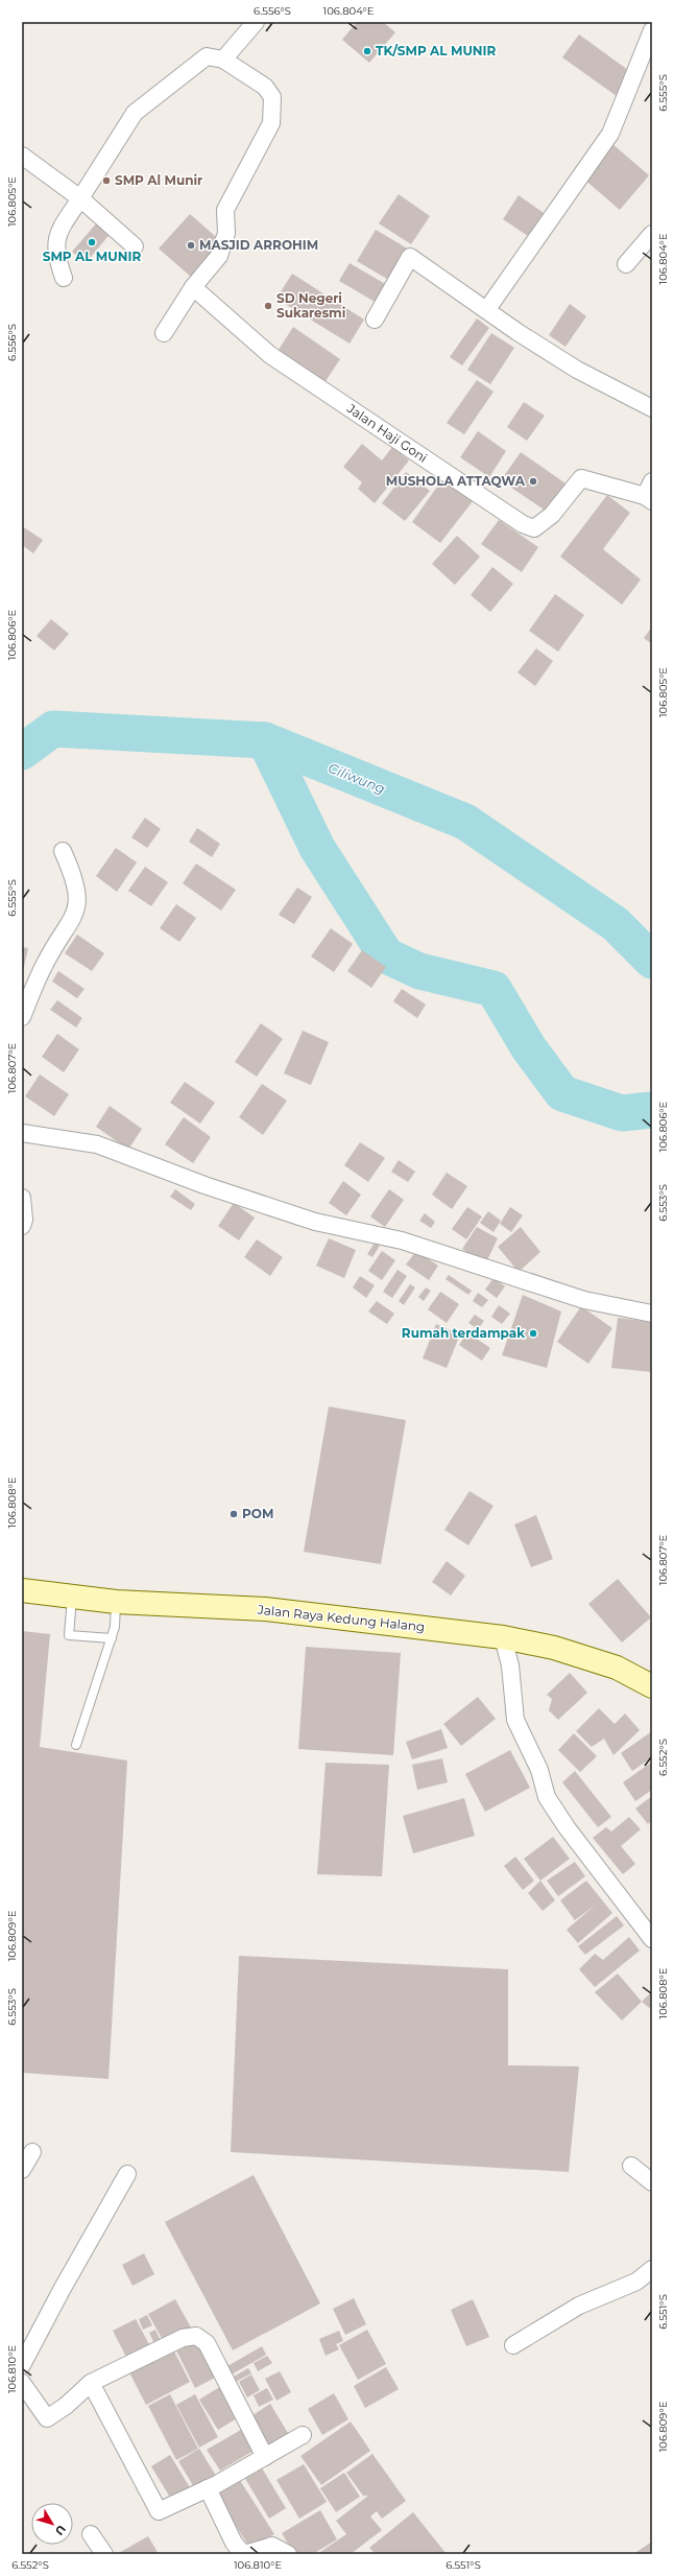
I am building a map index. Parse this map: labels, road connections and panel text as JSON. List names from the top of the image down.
{
  "streets": {
    "main road": ["Jalan Raya Kedung Halang"],
    "street": ["Jalan Haji Goni"]
  },
  "water": ["Ciliwung"],
  "places": [
    "TK/SMP AL MUNIR",
    "SMP Al Munir",
    "SMP AL MUNIR",
    "MASJID ARROHIM",
    "SD Negeri Sukaresmi",
    "MUSHOLA ATTAQWA",
    "Rumah terdampak",
    "POM"
  ],
  "north": "bottom right",
  "coordinates": [
    "6.556°S",
    "106.804°E",
    "6.555°S",
    "106.805°E",
    "106.806°E",
    "106.807°E",
    "6.553°S",
    "106.808°E",
    "6.552°S",
    "106.809°E",
    "6.551°S",
    "106.810°E"
  ]
}
